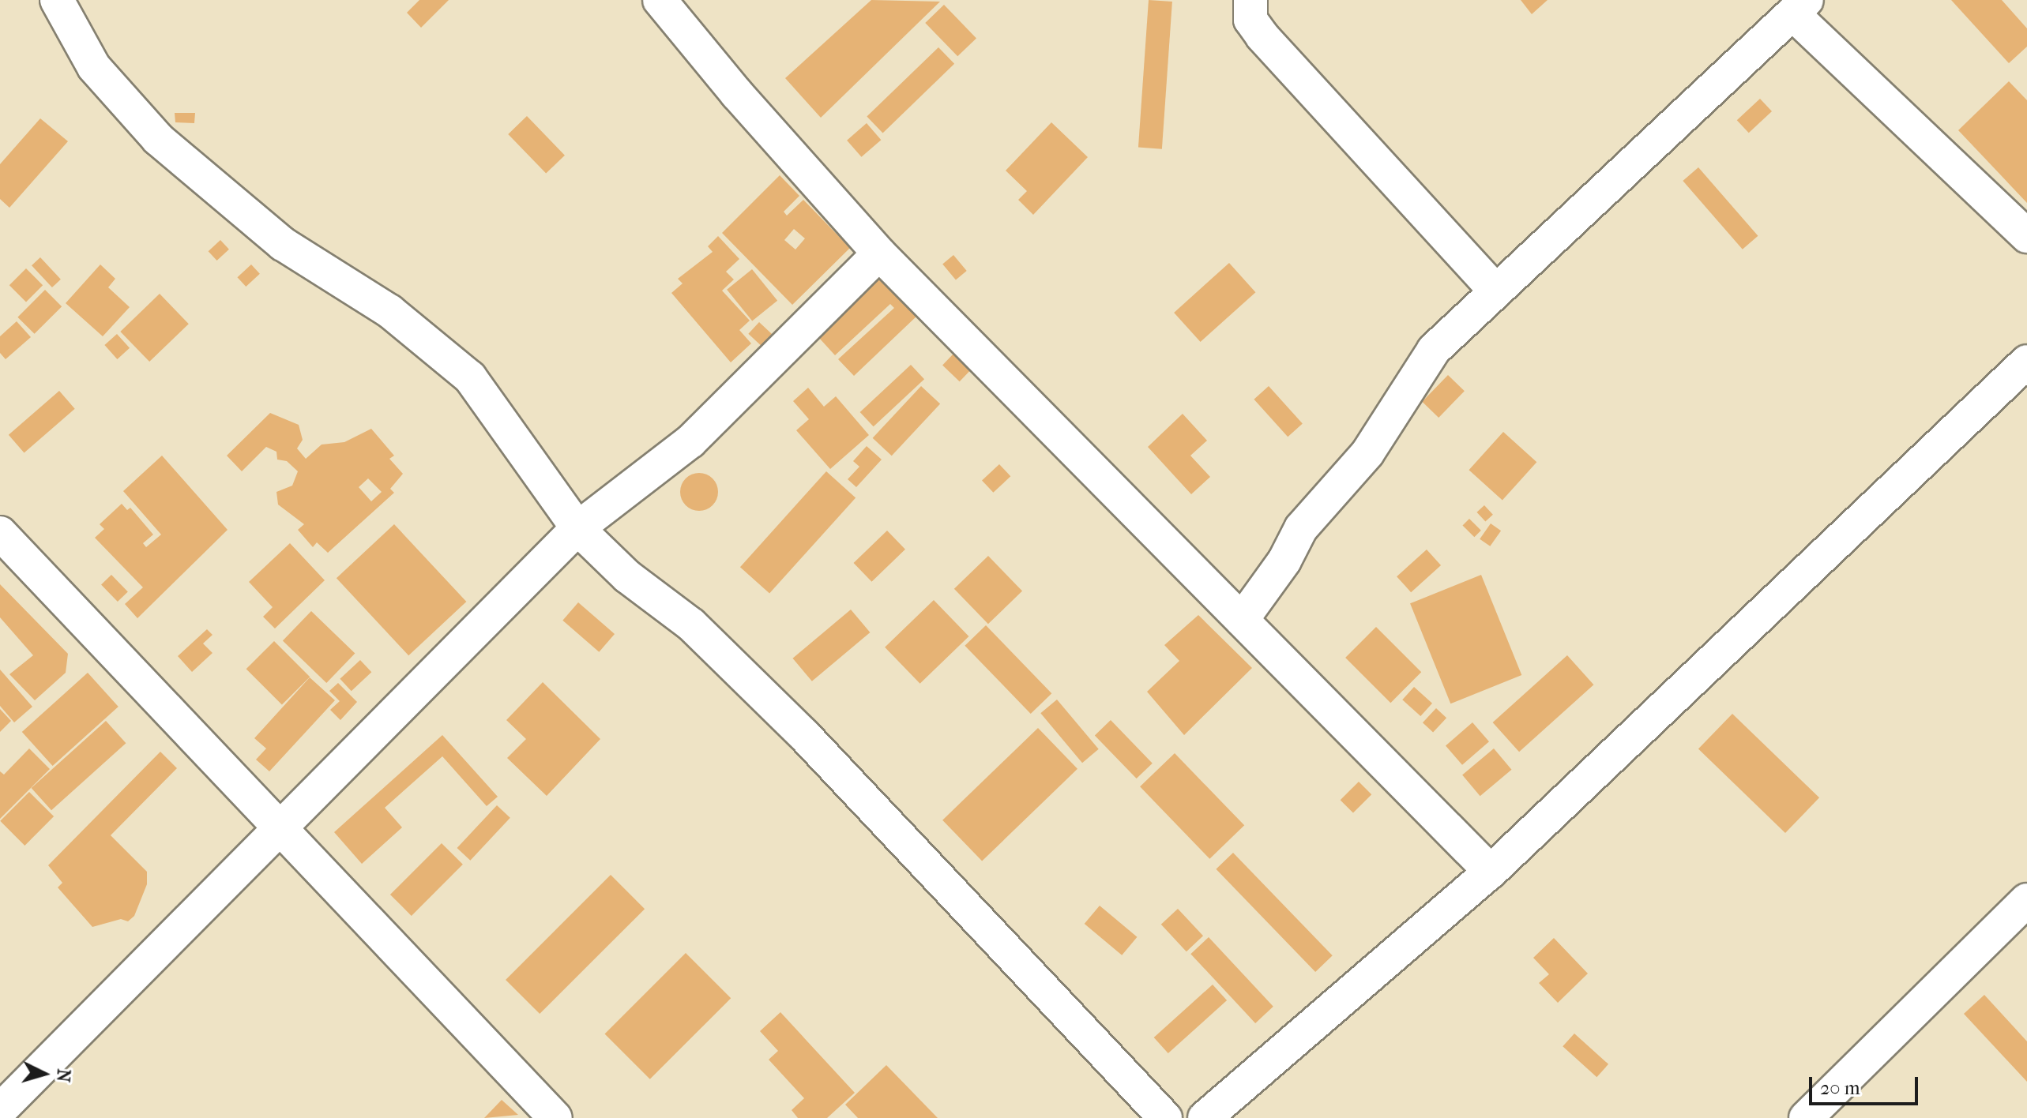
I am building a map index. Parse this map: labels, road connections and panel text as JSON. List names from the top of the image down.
{
  "scale_bar": "20 m",
  "north": "right"
}
